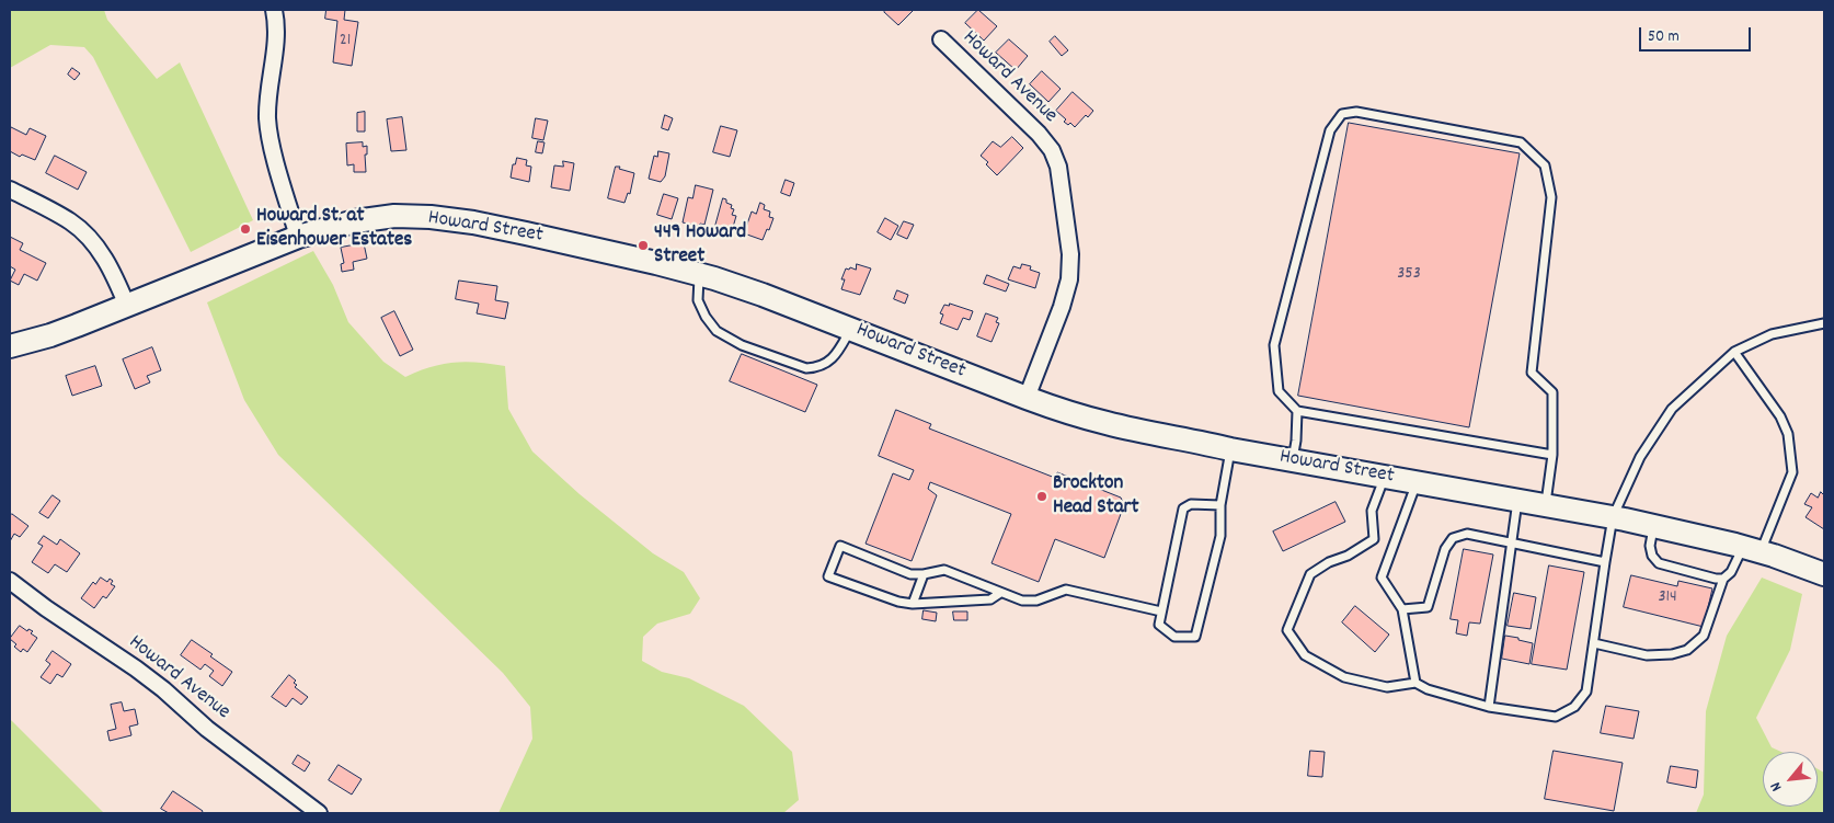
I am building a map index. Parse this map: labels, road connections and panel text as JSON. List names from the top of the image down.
{
  "streets": {
    "main road": ["Howard Street"],
    "street": ["Howard Avenue"]
  },
  "crossings": [
    ["Howard Avenue", "Howard Street"]
  ],
  "places": ["Howard St. at Eisenhower Estates", "449 Howard Street", "Brockton Head Start"],
  "house_numbers": ["21", "353", "314"],
  "scale_bar": "50 m",
  "north": "bottom left"
}
